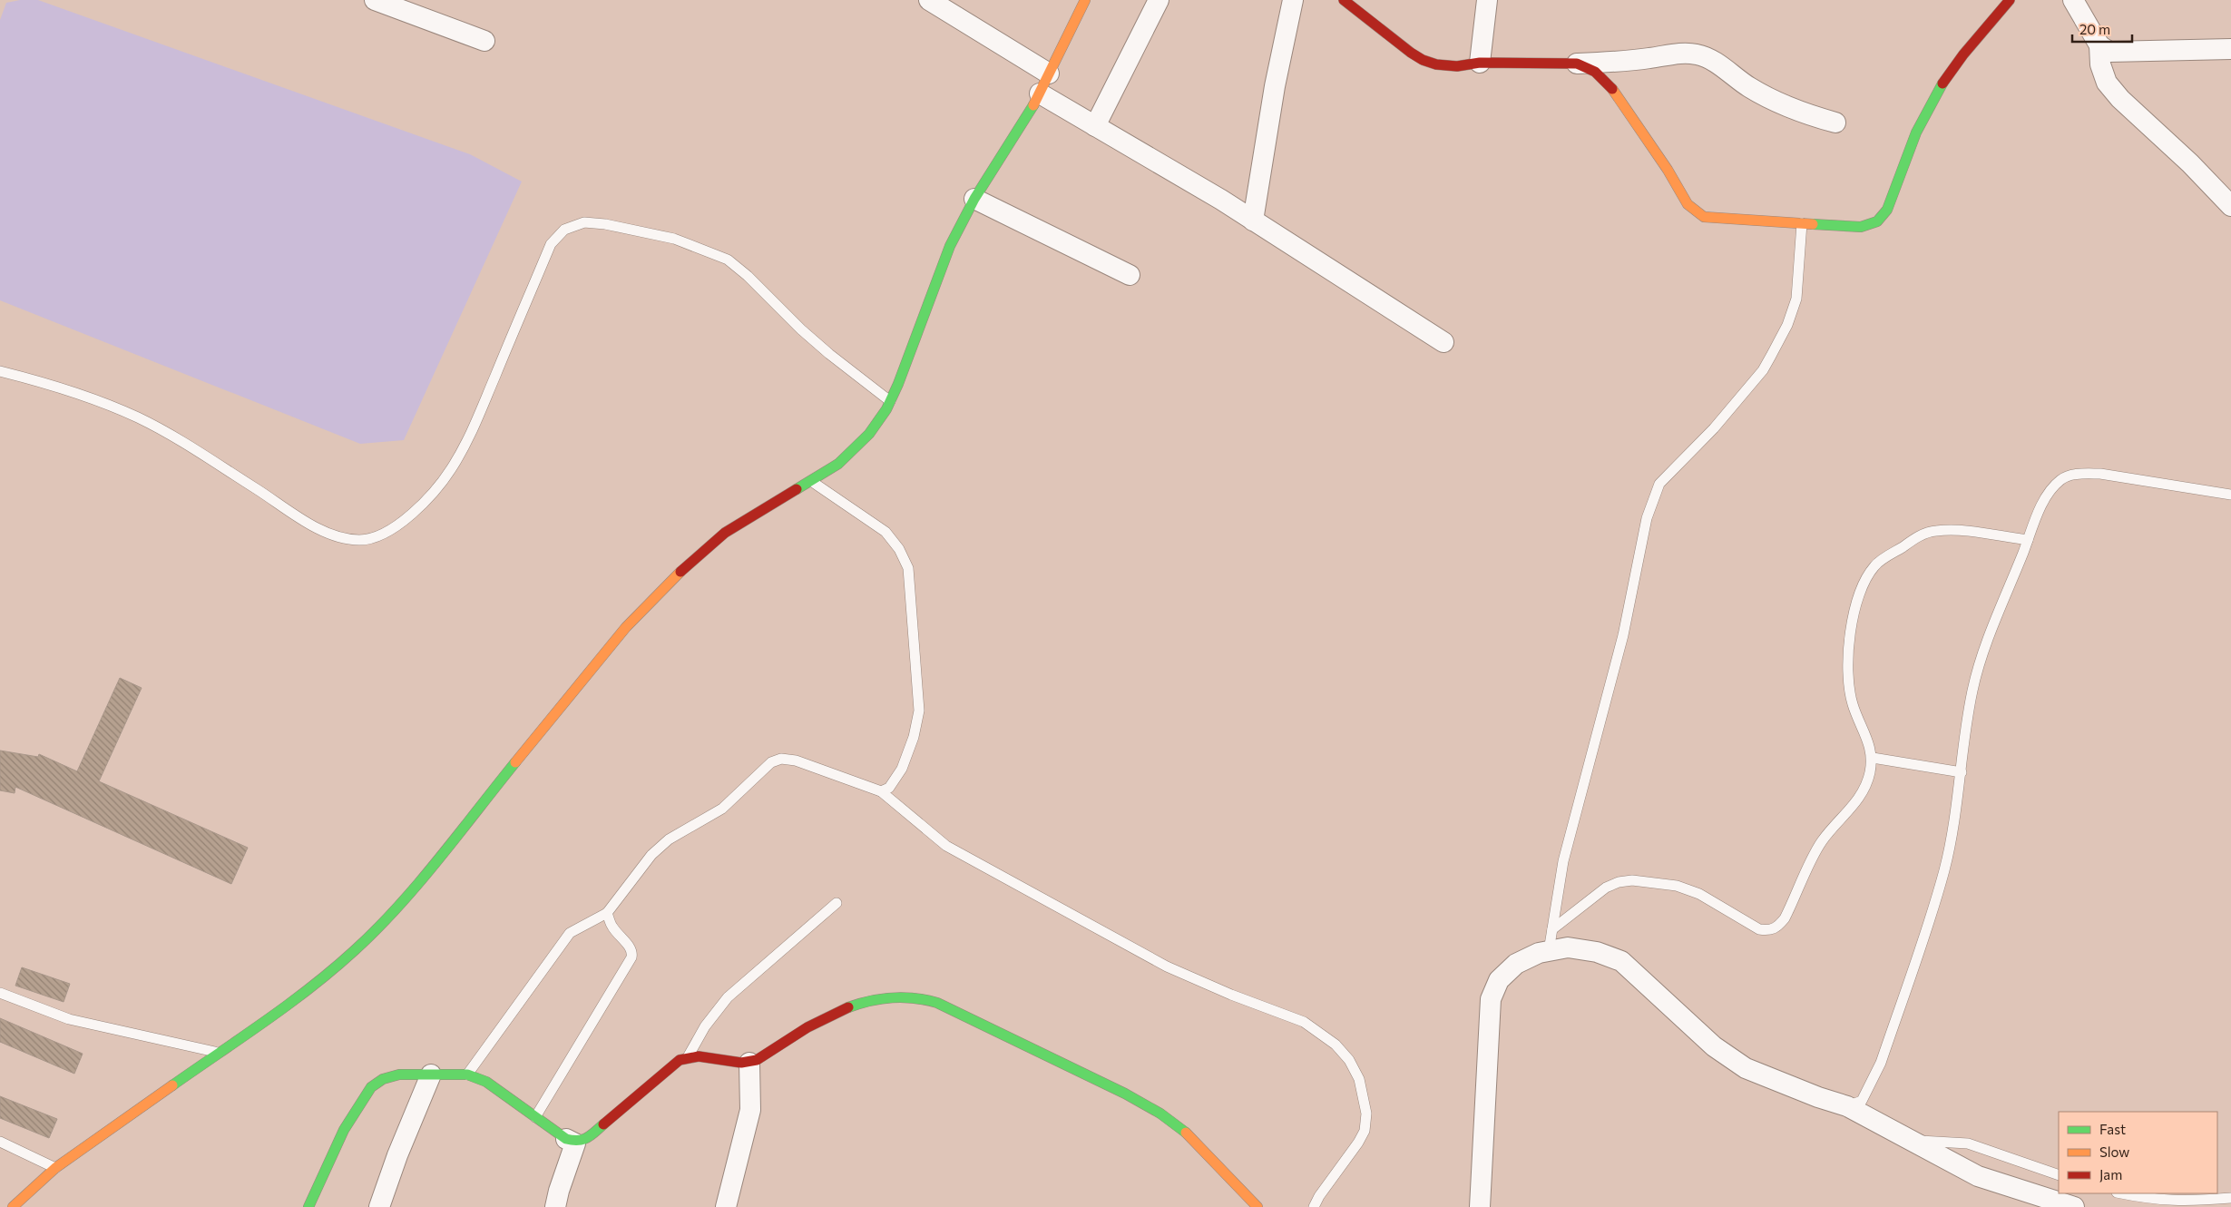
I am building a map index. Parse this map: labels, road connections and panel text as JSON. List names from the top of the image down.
{
  "legend": ["Fast", "Slow", "Jam"],
  "scale_bar": "20 m"
}
